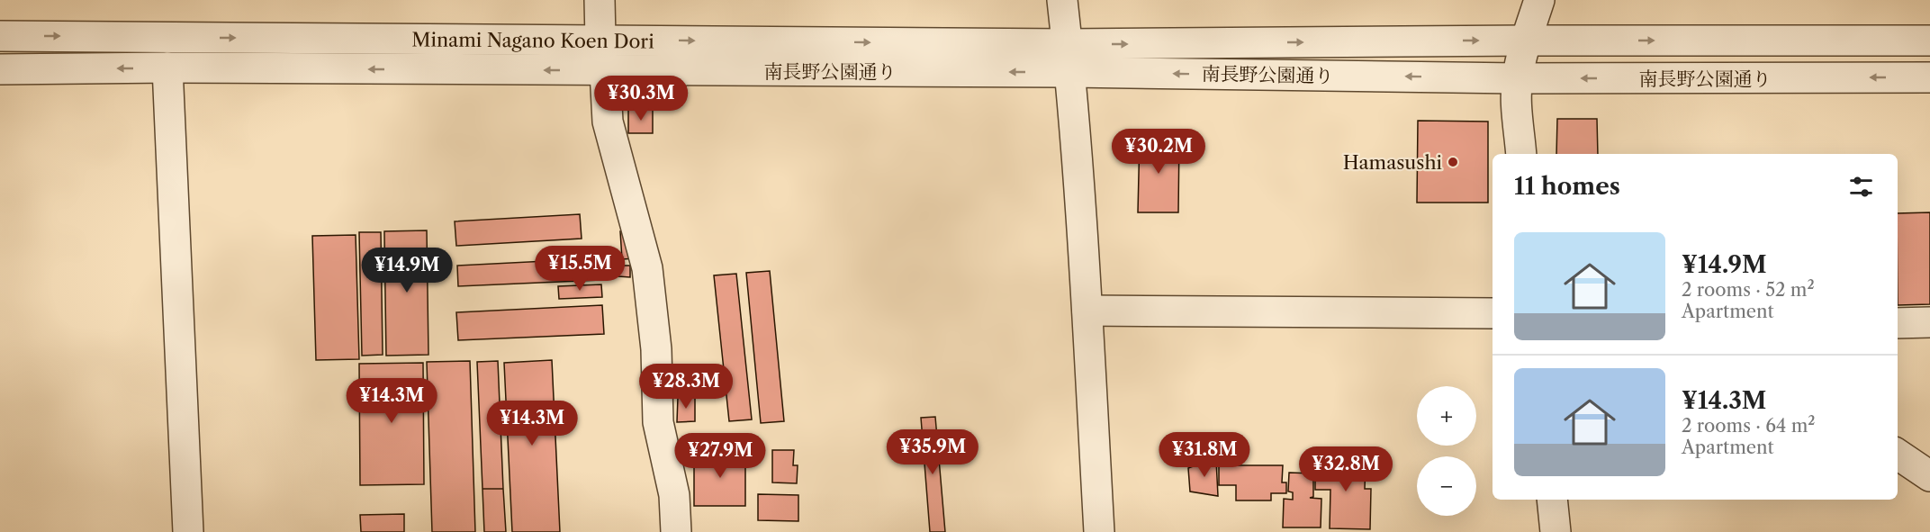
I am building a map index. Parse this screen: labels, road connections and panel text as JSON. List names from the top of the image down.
{
  "streets": {
    "street": ["Minami Nagano Koen Dori", "南長野公園通り"]
  },
  "crossings": [
    ["Minami Nagano Koen Dori", "南長野公園通り"]
  ],
  "places": ["Hamasushi"],
  "page": {
    "price": [
      "¥30.3M",
      "¥30.2M",
      "¥15.5M",
      "¥14.9M",
      "¥28.3M",
      "¥14.3M",
      "¥14.3M",
      "¥35.9M",
      "¥31.8M",
      "¥27.9M",
      "¥32.8M"
    ],
    "heading": "11 homes",
    "list": [
      {
        "name": "¥14.9M",
        "note": "2 rooms · 52 m² · Apartment"
      },
      {
        "name": "¥14.3M",
        "note": "2 rooms · 64 m² · Apartment"
      }
    ],
    "map_buttons": ["+", "−"]
  }
}
